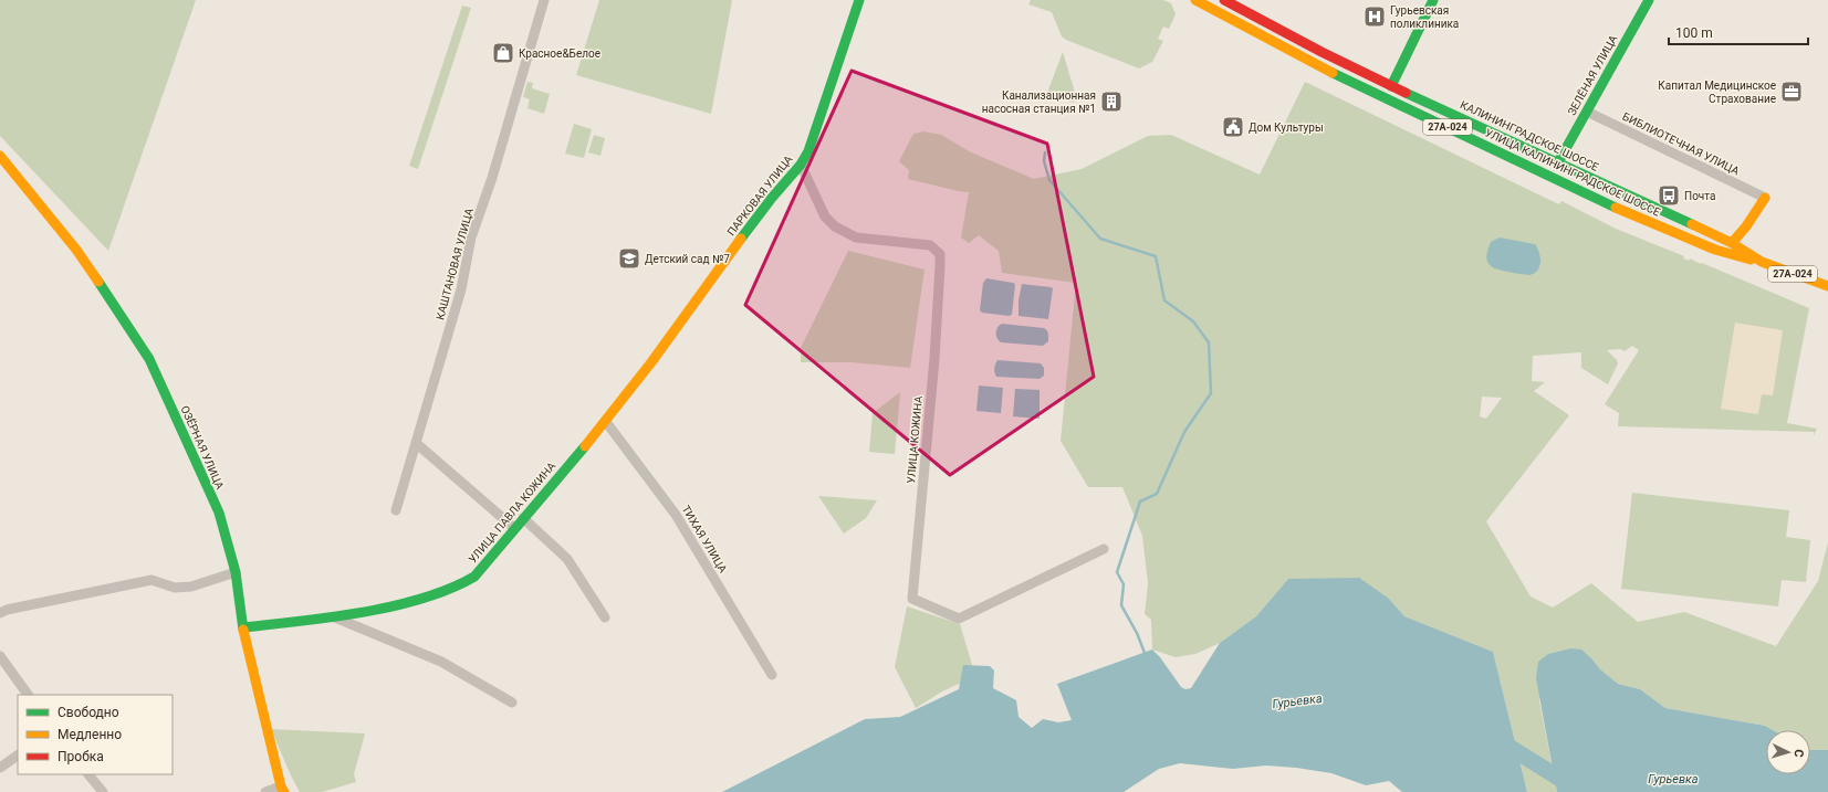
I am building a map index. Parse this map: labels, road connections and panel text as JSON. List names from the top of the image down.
{
  "streets": {
    "street": [
      "ЗЕЛЁНАЯ УЛИЦА",
      "27А-024",
      "КАЛИНИНГРАДСКОЕ ШОССЕ",
      "БИБЛИОТЕЧНАЯ УЛИЦА",
      "УЛИЦА КАЛИНИНГРАДСКОЕ ШОССЕ",
      "ПАРКОВАЯ УЛИЦА",
      "КАШТАНОВАЯ УЛИЦА",
      "УЛИЦА КОЖИНА",
      "ОЗЁРНАЯ УЛИЦА",
      "УЛИЦА ПАВЛА КОЖИНА",
      "ТИХАЯ УЛИЦА"
    ]
  },
  "crossings": [
    ["ЗЕЛЁНАЯ УЛИЦА", "КАЛИНИНГРАДСКОЕ ШОССЕ"],
    ["ЗЕЛЁНАЯ УЛИЦА", "БИБЛИОТЕЧНАЯ УЛИЦА"],
    ["КАЛИНИНГРАДСКОЕ ШОССЕ", "УЛИЦА КАЛИНИНГРАДСКОЕ ШОССЕ"],
    ["ПАРКОВАЯ УЛИЦА", "УЛИЦА КОЖИНА"],
    ["ПАРКОВАЯ УЛИЦА", "УЛИЦА ПАВЛА КОЖИНА"],
    ["ОЗЁРНАЯ УЛИЦА", "УЛИЦА ПАВЛА КОЖИНА"],
    ["УЛИЦА ПАВЛА КОЖИНА", "ТИХАЯ УЛИЦА"]
  ],
  "water": ["Гурьевка"],
  "places": {
    "hospital": ["Гурьевская поликлиника"],
    "shop": ["Красное&Белое"],
    "office": ["Капитал Медицинское Страхование"],
    "building": ["Канализационная насосная станция №1"],
    "public building": ["Дом Культуры"],
    "bus stop": ["Почта"],
    "school or university": ["Детский сад №7"]
  },
  "legend": ["Свободно", "Медленно", "Пробка"],
  "scale_bar": "100 m",
  "north": "right"
}
